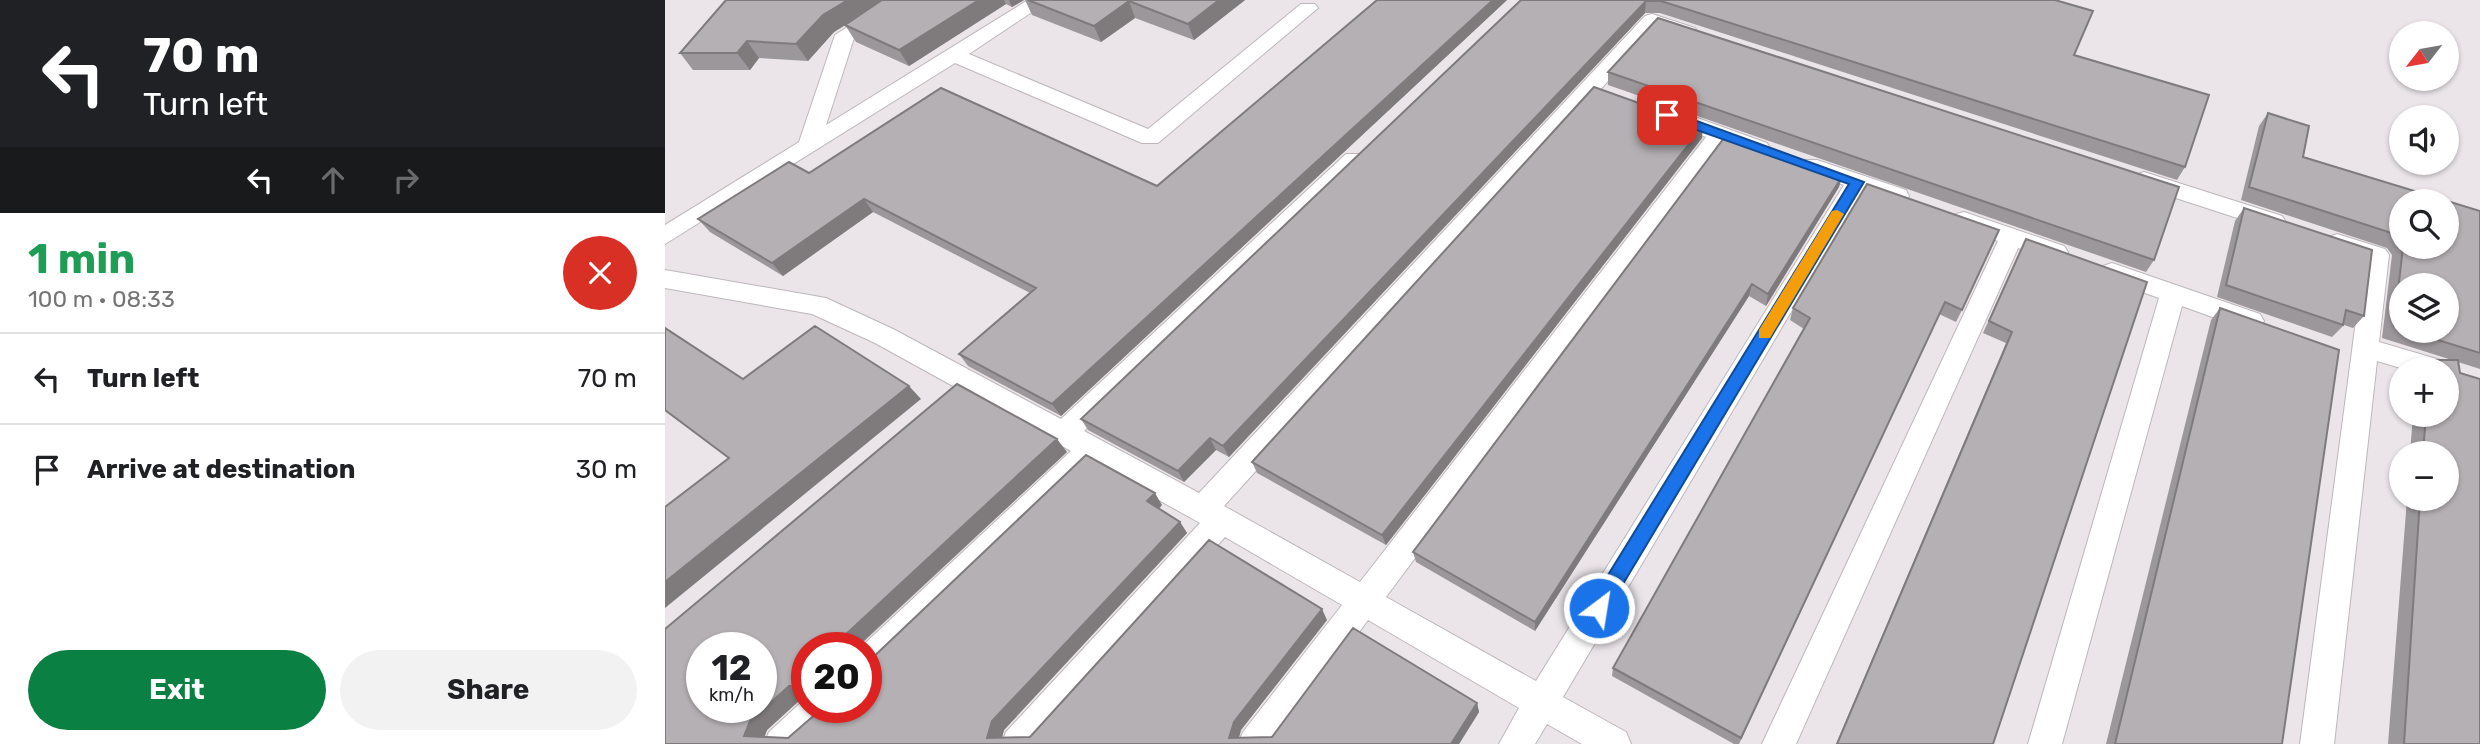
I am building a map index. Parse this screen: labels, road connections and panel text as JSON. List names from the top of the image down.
{
  "north": "bottom left",
  "page": {
    "turn": ["70 m", "Turn left"],
    "map_buttons": ["+", "−"],
    "heading": ["1 min", "100 m · 08:33"],
    "list": [
      {
        "name": "Turn left",
        "value": "70 m"
      },
      {
        "name": "Arrive at destination",
        "value": "30 m"
      }
    ],
    "speed": "12 km/h",
    "limit": "20",
    "buttons": ["Exit", "Share"]
  }
}
